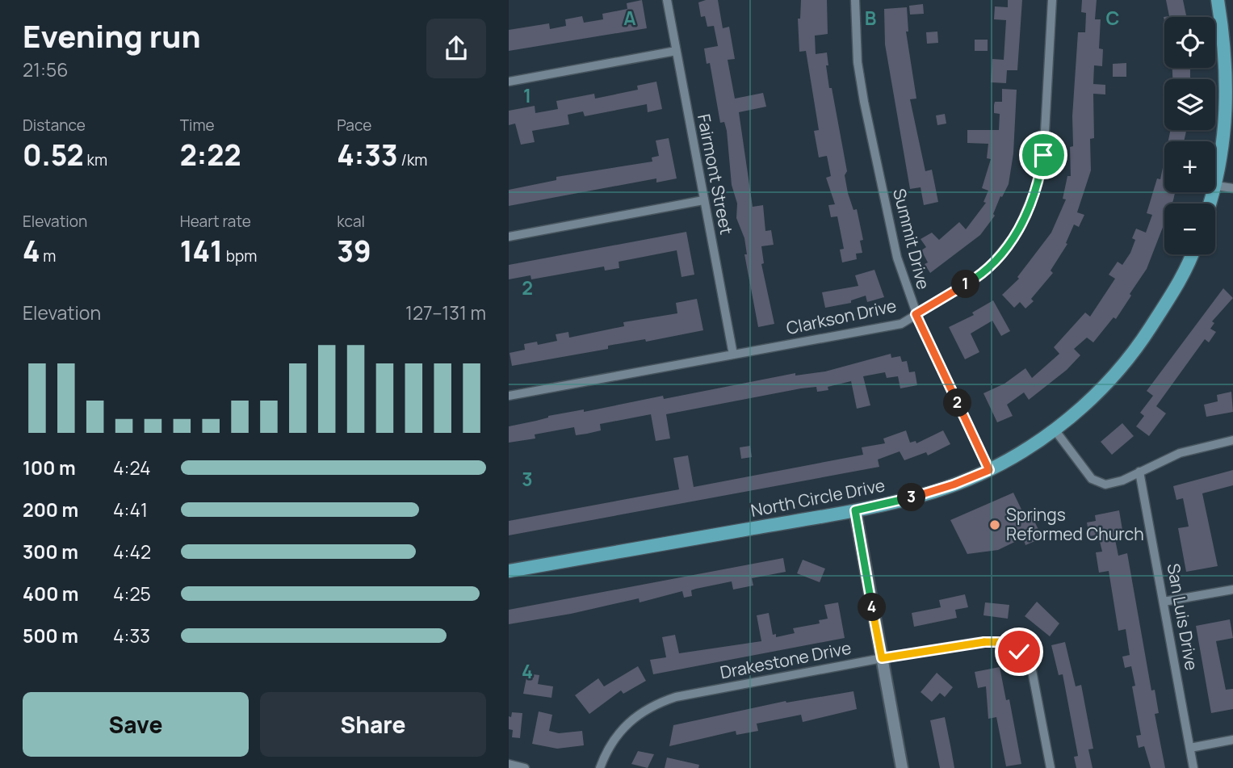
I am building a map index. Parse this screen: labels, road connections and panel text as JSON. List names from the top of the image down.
{
  "streets": {
    "main road": ["North Circle Drive"],
    "street": [
      "Fairmont Street",
      "Summit Drive",
      "Clarkson Drive",
      "San Luis Drive",
      "Drakestone Drive"
    ]
  },
  "crossings": [
    ["Fairmont Street", "Clarkson Drive"],
    ["Summit Drive", "Clarkson Drive"],
    ["Summit Drive", "North Circle Drive"]
  ],
  "places": ["Springs Reformed Church"],
  "page": {
    "heading": ["Evening run", "21:56"],
    "map_buttons": ["+", "−"],
    "stats": [
      ["Distance", "0.52 km"],
      ["Time", "2:22"],
      ["Pace", "4:33 /km"],
      ["Elevation", "4 m"],
      ["Heart rate", "141 bpm"],
      ["kcal", "39"]
    ],
    "pins": [
      "1",
      "2",
      "3",
      "4"
    ],
    "chart": ["Elevation", "127–131 m"],
    "list": [
      {
        "name": "100 m",
        "note": "4:24"
      },
      {
        "name": "200 m",
        "note": "4:41"
      },
      {
        "name": "300 m",
        "note": "4:42"
      },
      {
        "name": "400 m",
        "note": "4:25"
      },
      {
        "name": "500 m",
        "note": "4:33"
      }
    ],
    "buttons": ["Save", "Share"]
  },
  "grid": {
    "columns": ["A", "B", "C"],
    "rows": [
      "1",
      "2",
      "3",
      "4"
    ]
  }
}
